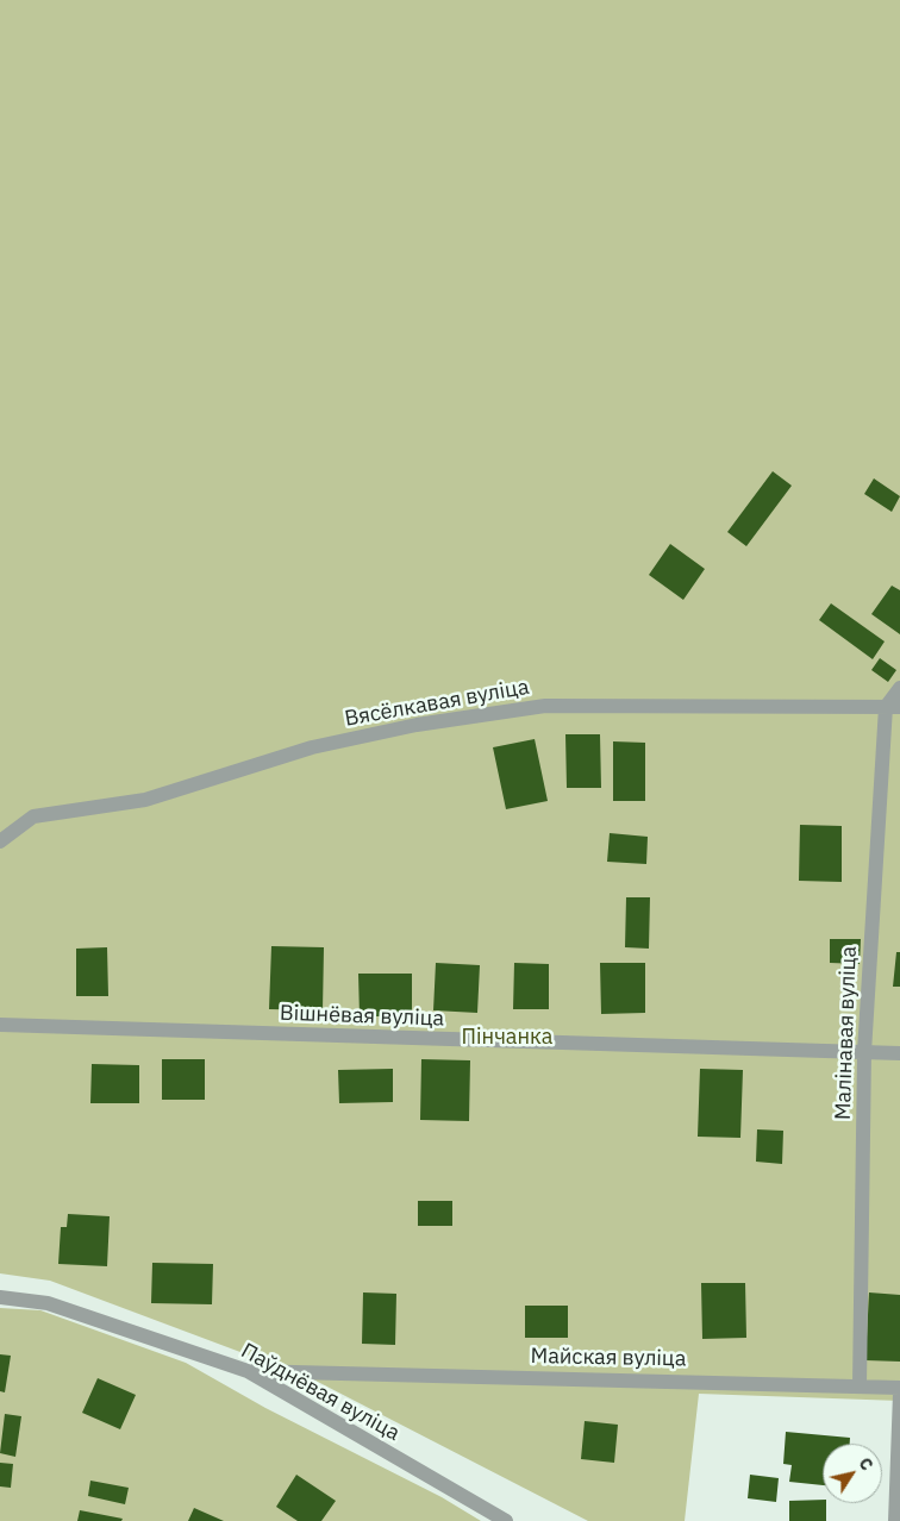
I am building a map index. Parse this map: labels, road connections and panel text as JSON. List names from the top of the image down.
{
  "streets": {
    "street": [
      "Вясёлкавая вуліца",
      "Вішнёвая вуліца",
      "Малінавая вуліца",
      "Майская вуліца",
      "Паўднёвая вуліца"
    ]
  },
  "crossings": [
    ["Вясёлкавая вуліца", "Малінавая вуліца"],
    ["Вішнёвая вуліца", "Малінавая вуліца"],
    ["Малінавая вуліца", "Майская вуліца"],
    ["Майская вуліца", "Паўднёвая вуліца"]
  ],
  "parks": ["Пінчанка"],
  "north": "top right"
}
